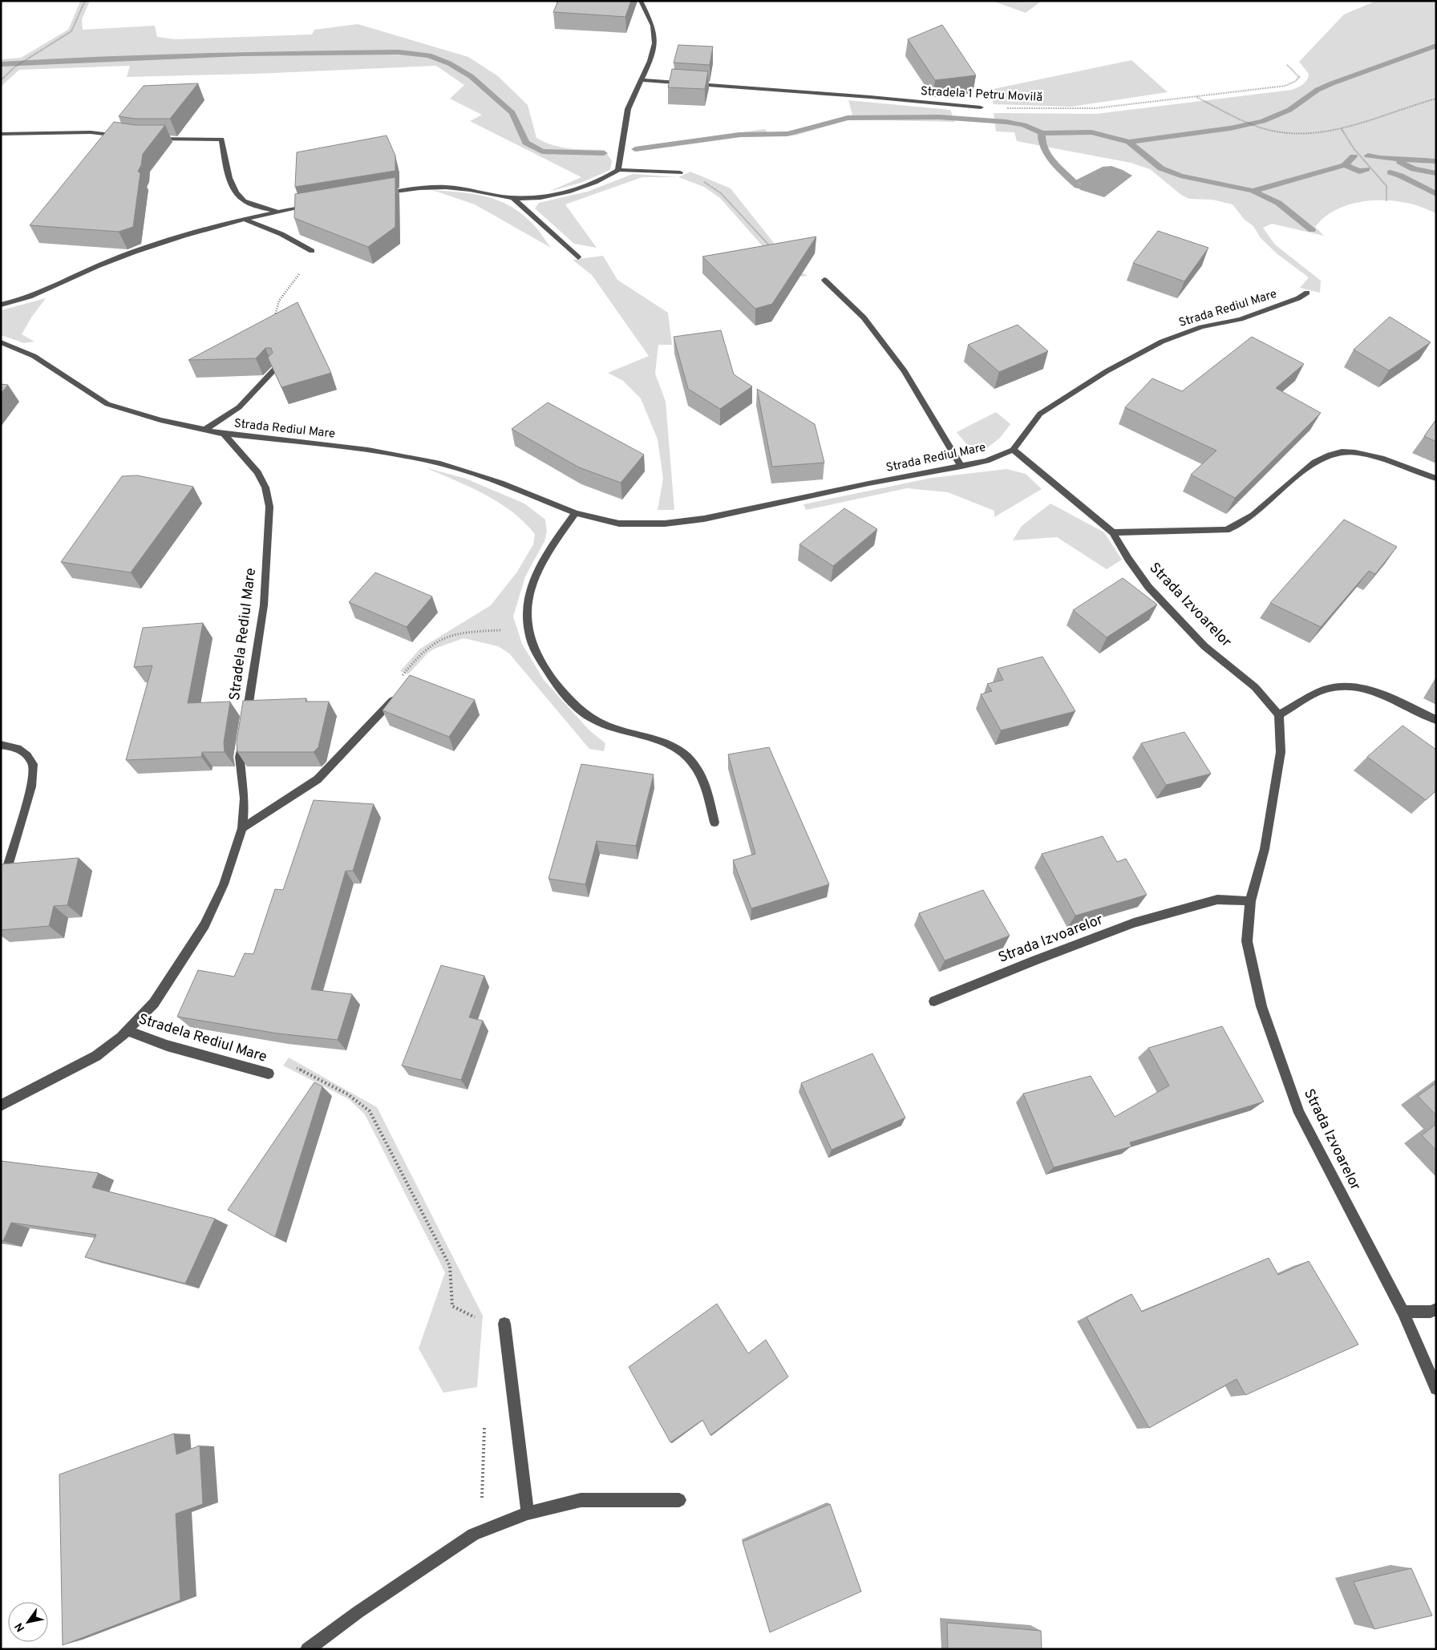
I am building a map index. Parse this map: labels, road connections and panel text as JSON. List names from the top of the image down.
{
  "streets": {
    "street": [
      "Stradela 1 Petru Movilă",
      "Strada Rediul Mare",
      "Strada Izvoarelor",
      "Stradela Rediul Mare"
    ]
  },
  "crossings": [
    ["Strada Rediul Mare", "Strada Izvoarelor"],
    ["Strada Rediul Mare", "Stradela Rediul Mare"]
  ],
  "north": "bottom left"
}
